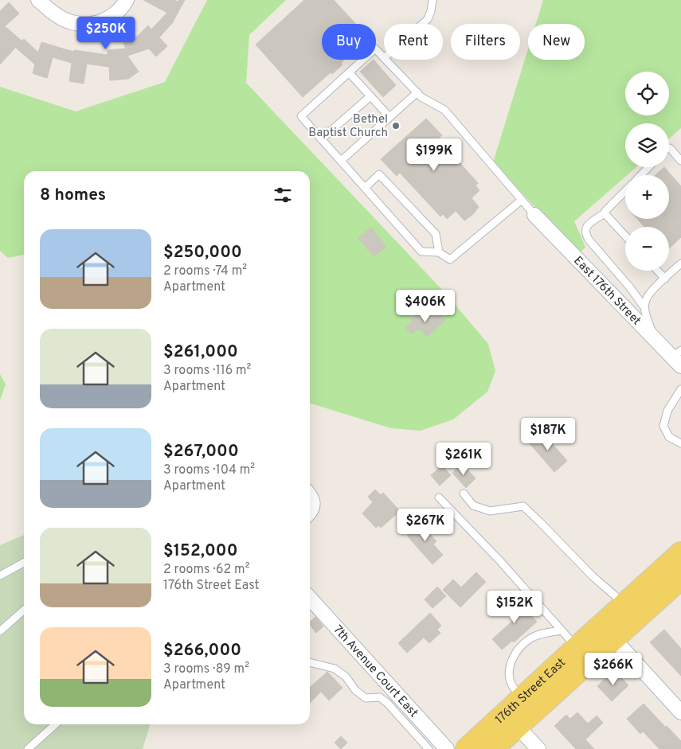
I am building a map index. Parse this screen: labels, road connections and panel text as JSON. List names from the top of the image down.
{
  "streets": {
    "main road": ["176th Street East"],
    "street": ["East 176th Street", "7th Avenue Court East"]
  },
  "places": ["Bethel Baptist Church"],
  "page": {
    "price": [
      "$250K",
      "$199K",
      "$406K",
      "$187K",
      "$261K",
      "$267K",
      "$152K",
      "$266K"
    ],
    "chip": [
      "Buy",
      "Rent",
      "Filters",
      "New"
    ],
    "map_buttons": ["+", "−"],
    "heading": "8 homes",
    "list": [
      {
        "name": "$250,000",
        "note": "2 rooms · 74 m² · Apartment"
      },
      {
        "name": "$261,000",
        "note": "3 rooms · 116 m² · Apartment"
      },
      {
        "name": "$267,000",
        "note": "3 rooms · 104 m² · Apartment"
      },
      {
        "name": "$152,000",
        "note": "2 rooms · 62 m² · 176th Street East"
      },
      {
        "name": "$266,000",
        "note": "3 rooms · 89 m² · Apartment"
      }
    ]
  }
}
